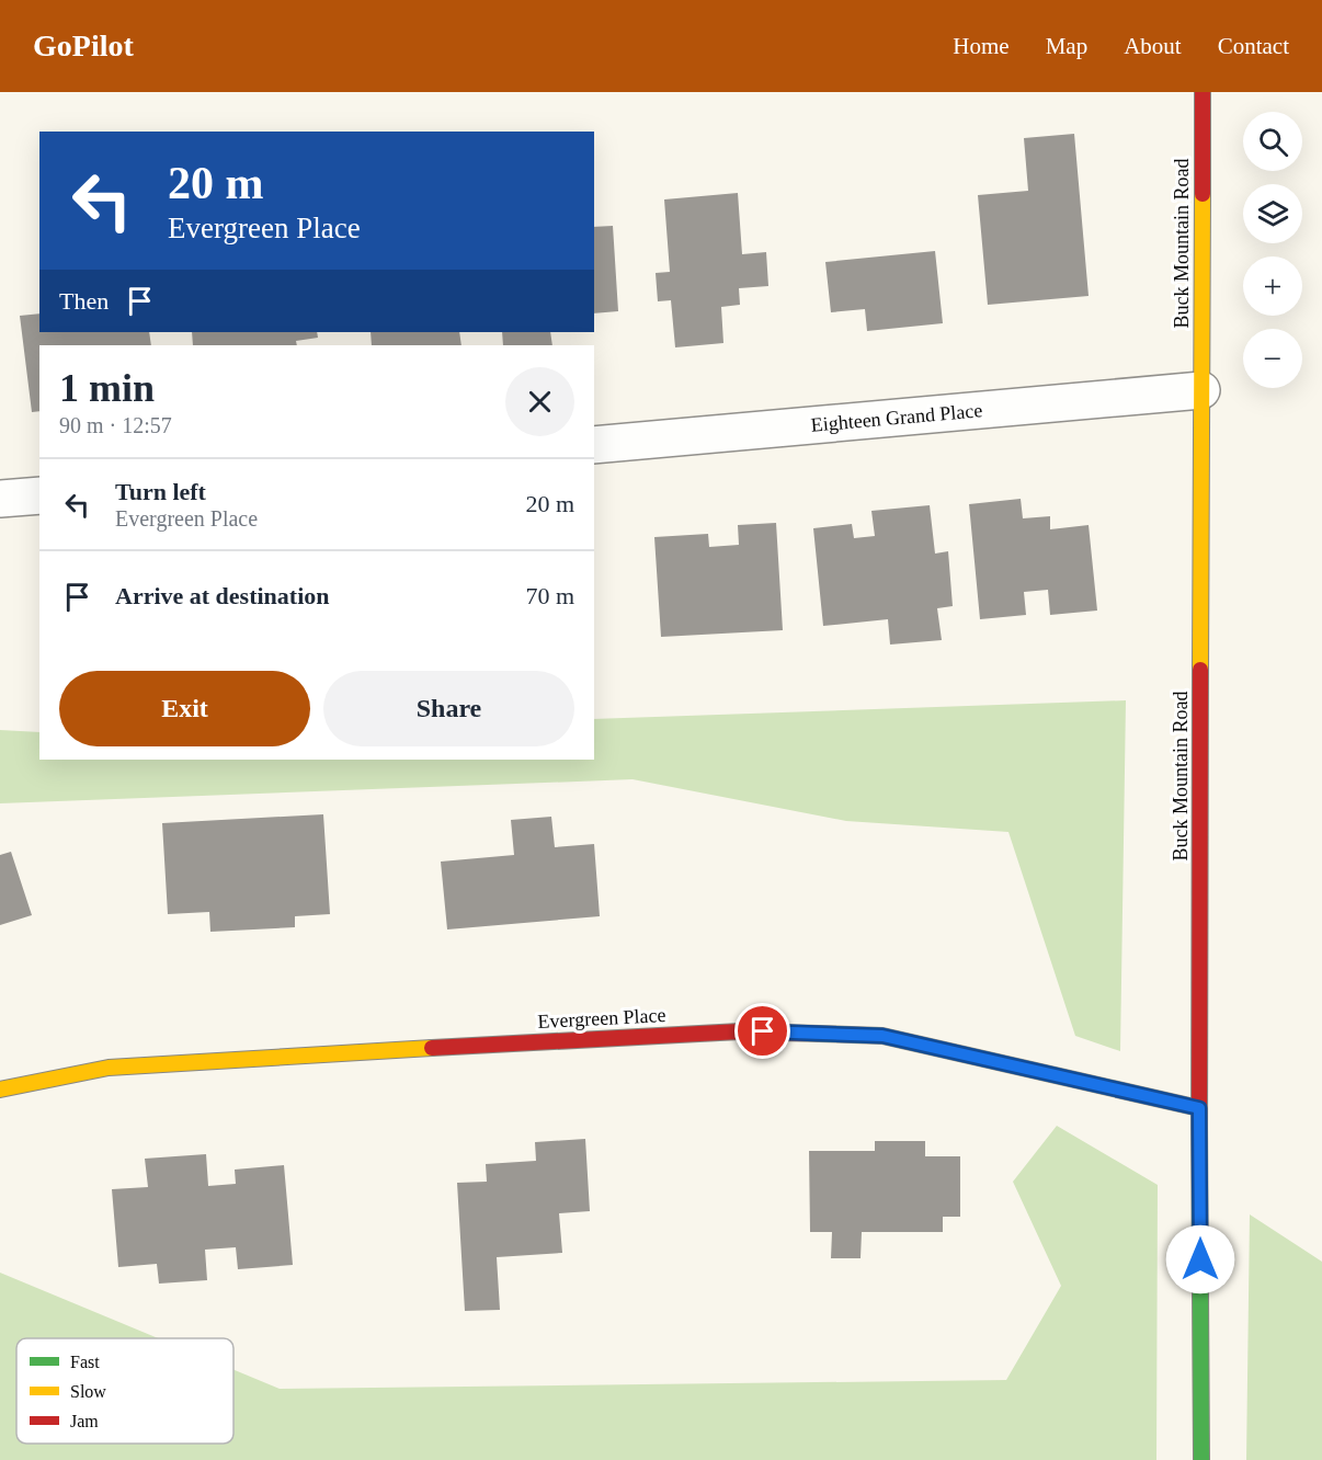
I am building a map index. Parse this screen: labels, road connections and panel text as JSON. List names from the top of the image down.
{
  "streets": {
    "street": ["Buck Mountain Road", "Eighteen Grand Place", "Evergreen Place"]
  },
  "crossings": [
    ["Buck Mountain Road", "Eighteen Grand Place"],
    ["Buck Mountain Road", "Evergreen Place"]
  ],
  "legend": ["Fast", "Slow", "Jam"],
  "page": {
    "header": "GoPilot",
    "nav": [
      "Home",
      "Map",
      "About",
      "Contact"
    ],
    "map_buttons": ["+", "−"],
    "turn": ["20 m", "Evergreen Place"],
    "then": "Then",
    "heading": ["1 min", "90 m · 12:57"],
    "list": [
      {
        "name": "Turn left",
        "note": "Evergreen Place",
        "value": "20 m"
      },
      {
        "name": "Arrive at destination",
        "value": "70 m"
      }
    ],
    "buttons": ["Exit", "Share"]
  }
}
